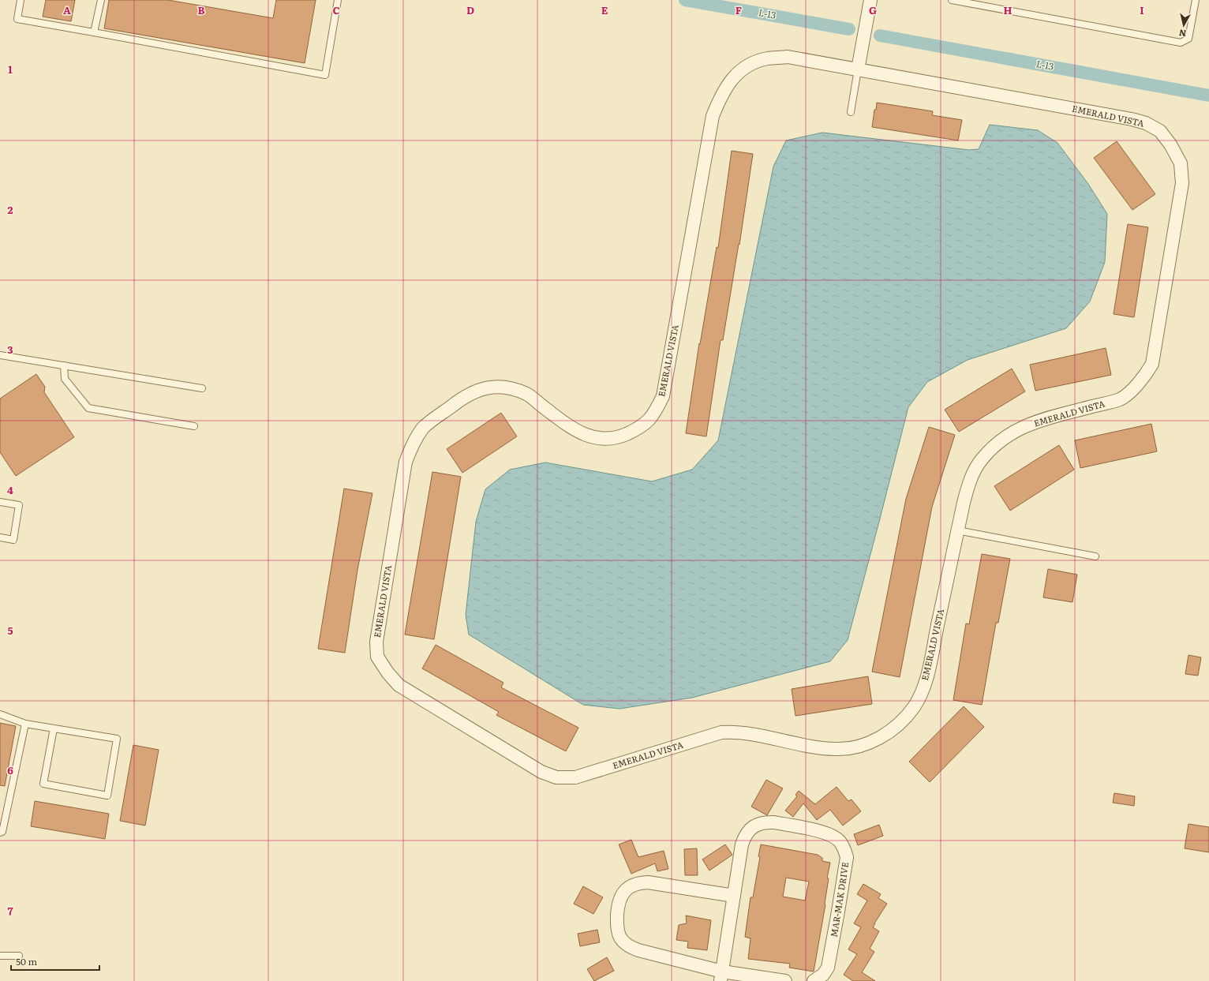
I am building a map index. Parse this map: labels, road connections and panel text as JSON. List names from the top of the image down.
{
  "streets": {
    "street": ["EMERALD VISTA", "MAR-MAK DRIVE"]
  },
  "water": ["L-13"],
  "scale_bar": "50 m",
  "north": "bottom",
  "grid": {
    "columns": [
      "A",
      "B",
      "C",
      "D",
      "E",
      "F",
      "G",
      "H",
      "I"
    ],
    "rows": [
      "1",
      "2",
      "3",
      "4",
      "5",
      "6",
      "7"
    ]
  }
}
